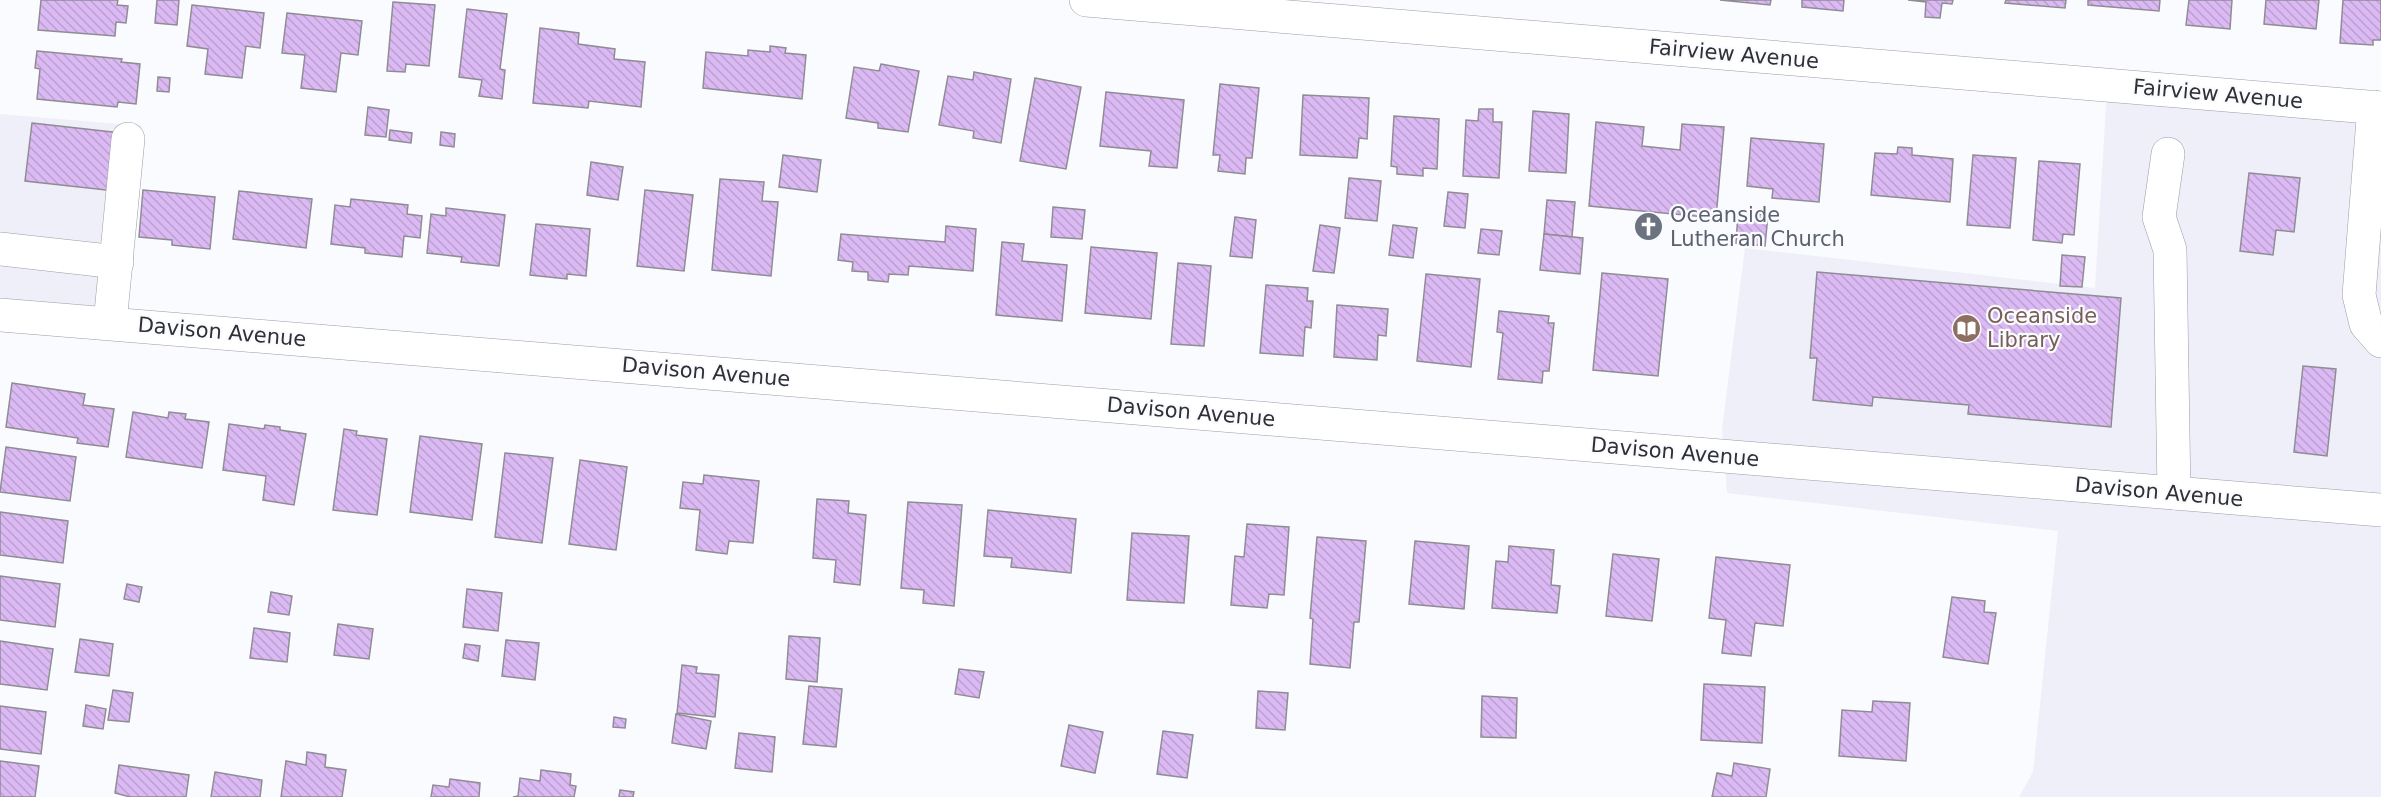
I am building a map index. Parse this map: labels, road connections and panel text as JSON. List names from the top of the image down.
{
  "streets": {
    "main road": ["Fairview Avenue", "Davison Avenue"]
  },
  "places": {
    "church": ["Oceanside Lutheran Church"],
    "library": ["Oceanside Library"]
  }
}
